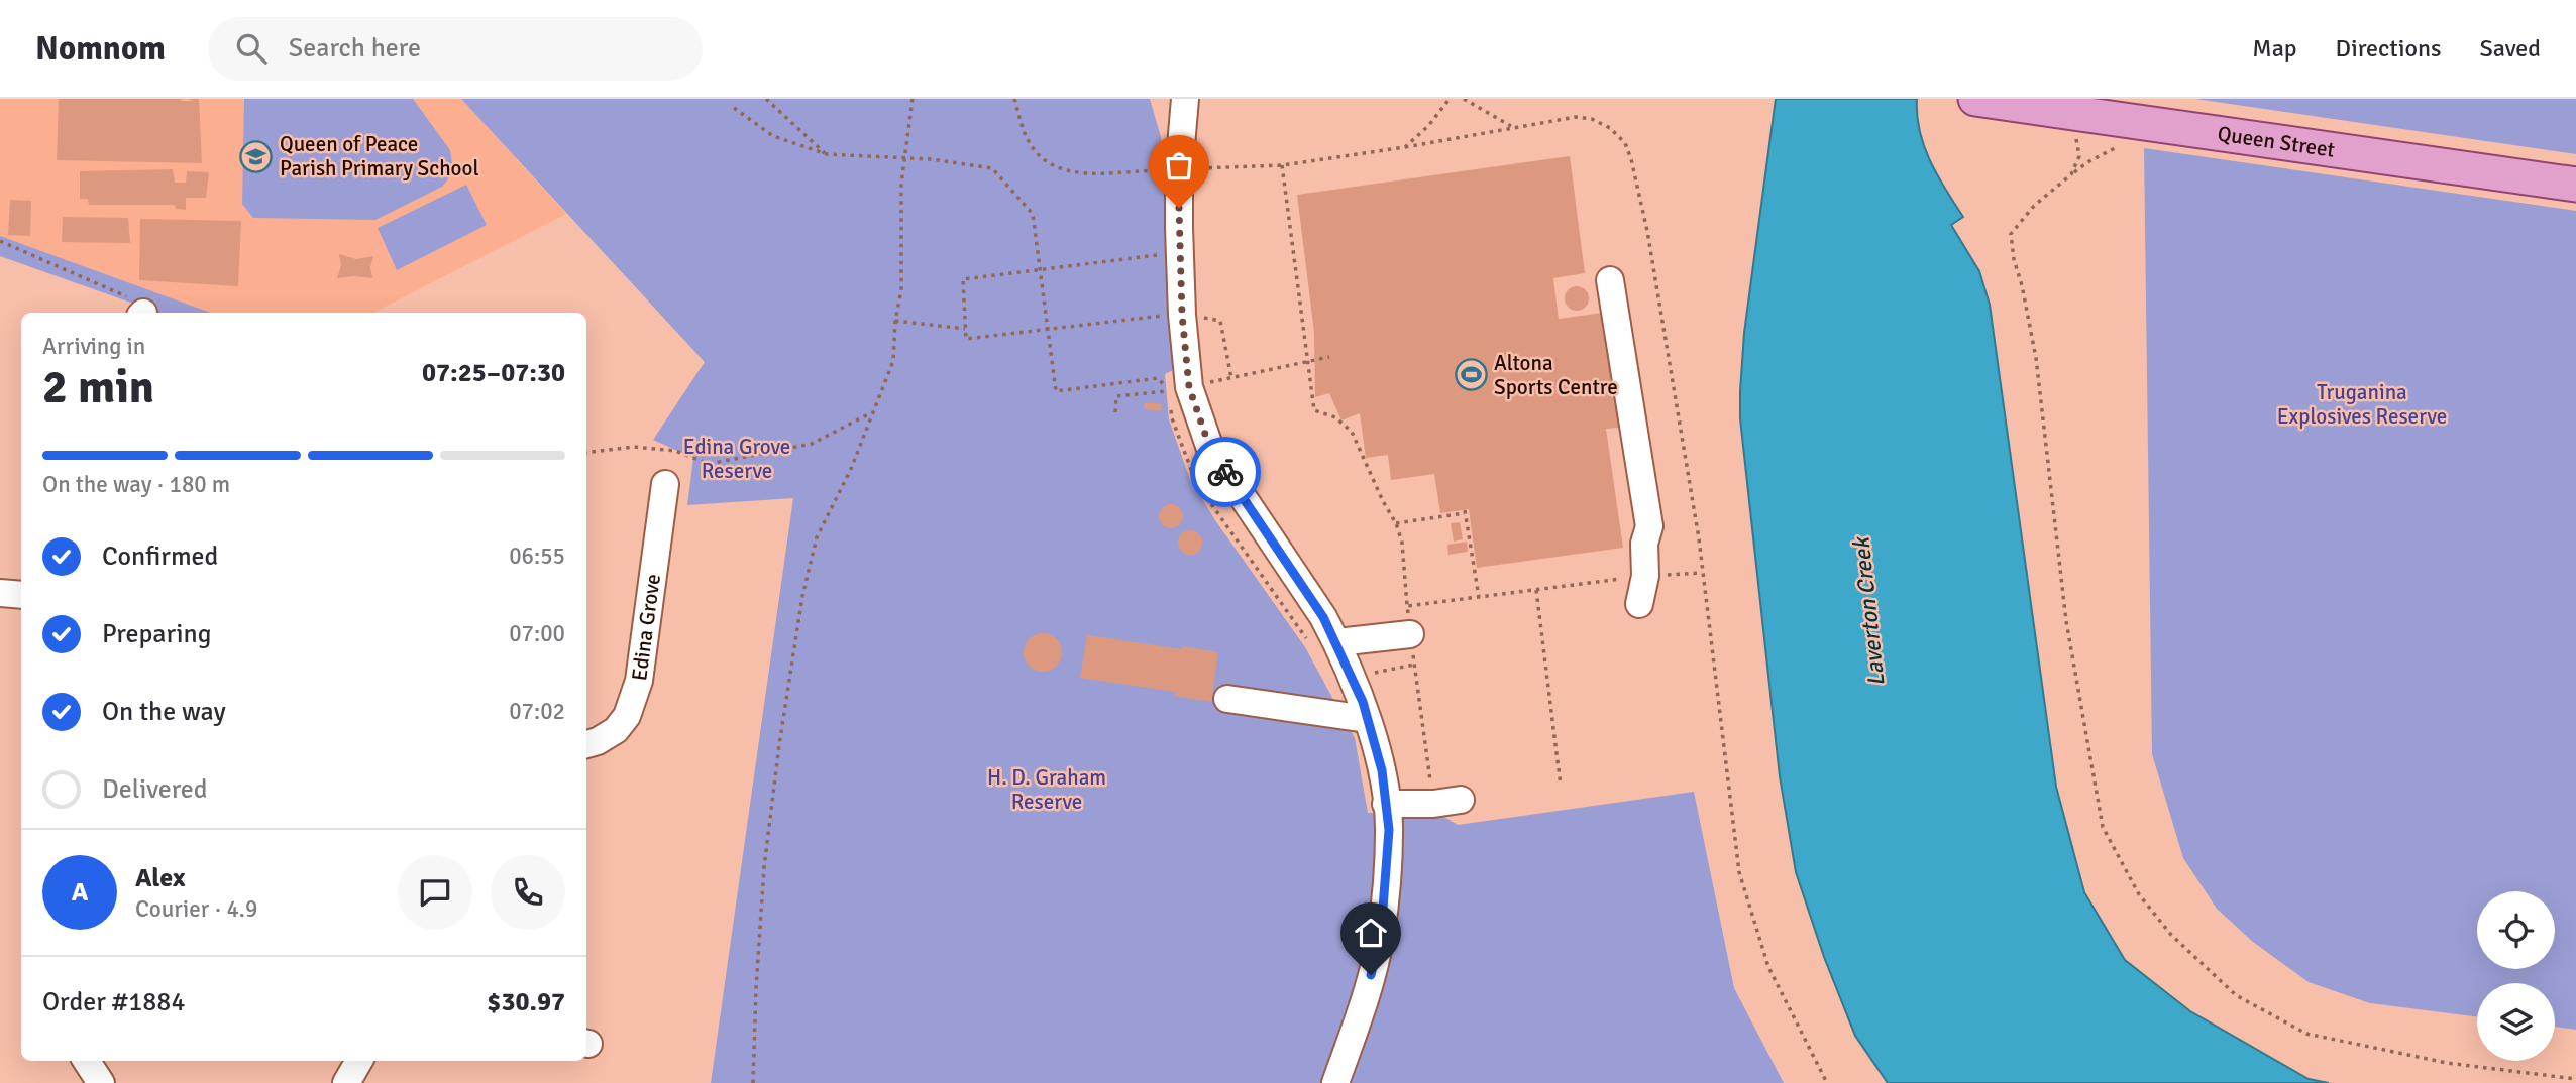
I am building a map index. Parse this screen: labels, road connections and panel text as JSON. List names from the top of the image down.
{
  "streets": {
    "main road": ["Queen Street"],
    "street": ["Edina Grove"]
  },
  "water": ["Laverton Creek"],
  "parks": ["Truganina Explosives Reserve", "Edina Grove Reserve", "H. D. Graham Reserve"],
  "places": {
    "school or university": ["Queen of Peace Parish Primary School"],
    "sports": ["Altona Sports Centre"]
  },
  "page": {
    "header": "Nomnom",
    "search": "Search here",
    "nav": ["Map", "Directions", "Saved"],
    "heading": ["2 min", "Arriving in", "07:25–07:30"],
    "panel": [
      "Alex",
      "Courier · 4.9",
      "Order #1884",
      "$30.97"
    ],
    "bar": "On the way · 180 m",
    "list": [
      ["Confirmed", "06:55"],
      ["Preparing", "07:00"],
      ["On the way", "07:02"],
      "Delivered"
    ],
    "round": "A"
  }
}
